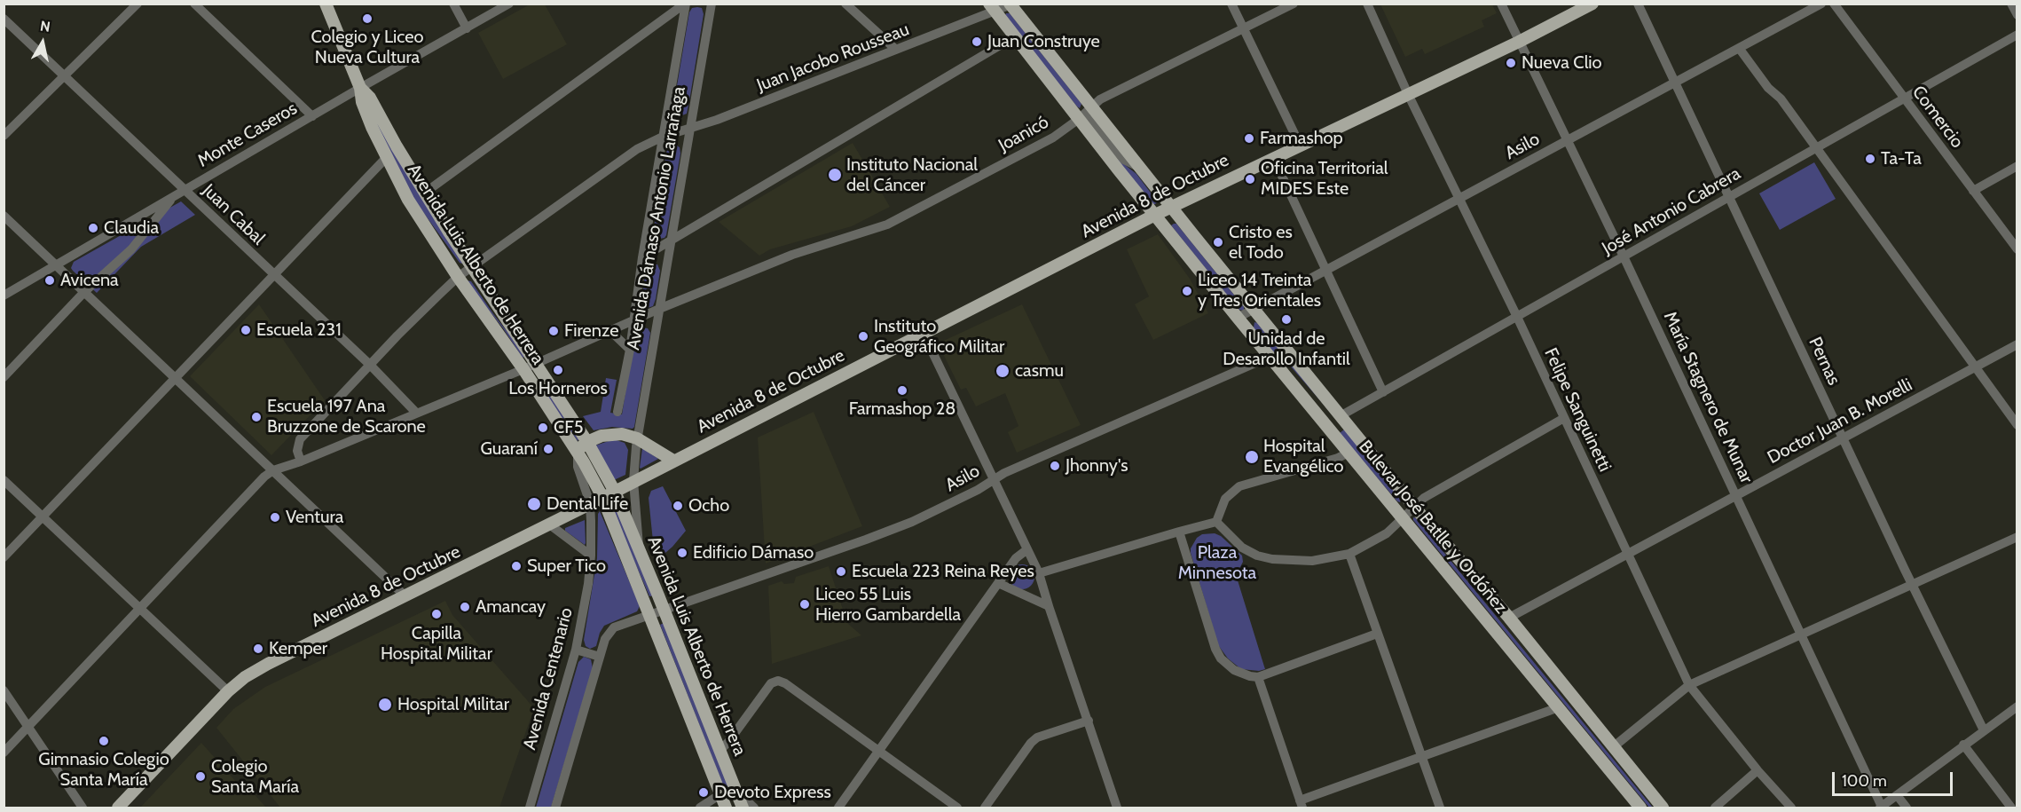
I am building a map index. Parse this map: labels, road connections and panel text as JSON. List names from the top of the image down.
{
  "streets": {
    "main road": ["Avenida 8 de Octubre", "Avenida Luis Alberto de Herrera", "Bulevar José Batlle y Ordóñez"],
    "street": [
      "Juan Jacobo Rousseau",
      "Comercio",
      "Joanicó",
      "Monte Caseros",
      "Asilo",
      "José Antonio Cabrera",
      "Juan Cabal",
      "Avenida Dámaso Antonio Larrañaga",
      "Pernas",
      "María Stagnero de Munar",
      "Felipe Sanguinetti",
      "Doctor Juan B. Morelli",
      "Avenida Centenario"
    ]
  },
  "crossings": [
    ["Juan Jacobo Rousseau", "Joanicó"],
    ["Juan Jacobo Rousseau", "Juan Cabal"],
    ["Juan Jacobo Rousseau", "Avenida Dámaso Antonio Larrañaga"],
    ["Juan Jacobo Rousseau", "Avenida Luis Alberto de Herrera"],
    ["Juan Jacobo Rousseau", "Bulevar José Batlle y Ordóñez"],
    ["Comercio", "José Antonio Cabrera"],
    ["Joanicó", "Juan Cabal"],
    ["Joanicó", "Avenida Dámaso Antonio Larrañaga"],
    ["Joanicó", "Avenida Luis Alberto de Herrera"],
    ["Joanicó", "Bulevar José Batlle y Ordóñez"],
    ["Monte Caseros", "Juan Cabal"],
    ["Monte Caseros", "Avenida Luis Alberto de Herrera"],
    ["Asilo", "Avenida Luis Alberto de Herrera"],
    ["Asilo", "Pernas"],
    ["Asilo", "María Stagnero de Munar"],
    ["Asilo", "Felipe Sanguinetti"],
    ["Asilo", "Bulevar José Batlle y Ordóñez"],
    ["Avenida 8 de Octubre", "Avenida Dámaso Antonio Larrañaga"],
    ["Avenida 8 de Octubre", "Avenida Luis Alberto de Herrera"],
    ["Avenida 8 de Octubre", "María Stagnero de Munar"],
    ["Avenida 8 de Octubre", "Felipe Sanguinetti"],
    ["Avenida 8 de Octubre", "Bulevar José Batlle y Ordóñez"],
    ["Avenida 8 de Octubre", "Avenida Centenario"],
    ["José Antonio Cabrera", "Pernas"],
    ["José Antonio Cabrera", "María Stagnero de Munar"],
    ["José Antonio Cabrera", "Felipe Sanguinetti"],
    ["José Antonio Cabrera", "Bulevar José Batlle y Ordóñez"],
    ["Avenida Dámaso Antonio Larrañaga", "Avenida Luis Alberto de Herrera"],
    ["Avenida Luis Alberto de Herrera", "Avenida Centenario"],
    ["Pernas", "Doctor Juan B. Morelli"],
    ["María Stagnero de Munar", "Doctor Juan B. Morelli"],
    ["Felipe Sanguinetti", "Doctor Juan B. Morelli"],
    ["Doctor Juan B. Morelli", "Bulevar José Batlle y Ordóñez"]
  ],
  "parks": ["Plaza Minnesota"],
  "places": [
    "Colegio y Liceo Nueva Cultura",
    "Juan Construye",
    "Nueva Clio",
    "Farmashop",
    "Ta-Ta",
    "Instituto Nacional del Cáncer",
    "Oficina Territorial MIDES Este",
    "Claudia",
    "Cristo es el Todo",
    "Avicena",
    "Liceo 14 Treinta y Tres Orientales",
    "Unidad de Desarollo Infantil",
    "Escuela 231",
    "Firenze",
    "Instituto Geográfico Militar",
    "Los Horneros",
    "casmu",
    "Farmashop 28",
    "Escuela 197 Ana Bruzzone de Scarone",
    "CF5",
    "Guaraní",
    "Hospital Evangélico",
    "Jhonny's",
    "Dental Life",
    "Ocho",
    "Ventura",
    "Edificio Dámaso",
    "Super Tico",
    "Escuela 223 Reina Reyes",
    "Liceo 55 Luis Hierro Gambardella",
    "Amancay",
    "Capilla Hospital Militar",
    "Kemper",
    "Hospital Militar",
    "Gimnasio Colegio Santa María",
    "Colegio Santa María",
    "Devoto Express"
  ],
  "scale_bar": "100 m",
  "north": "top"
}
